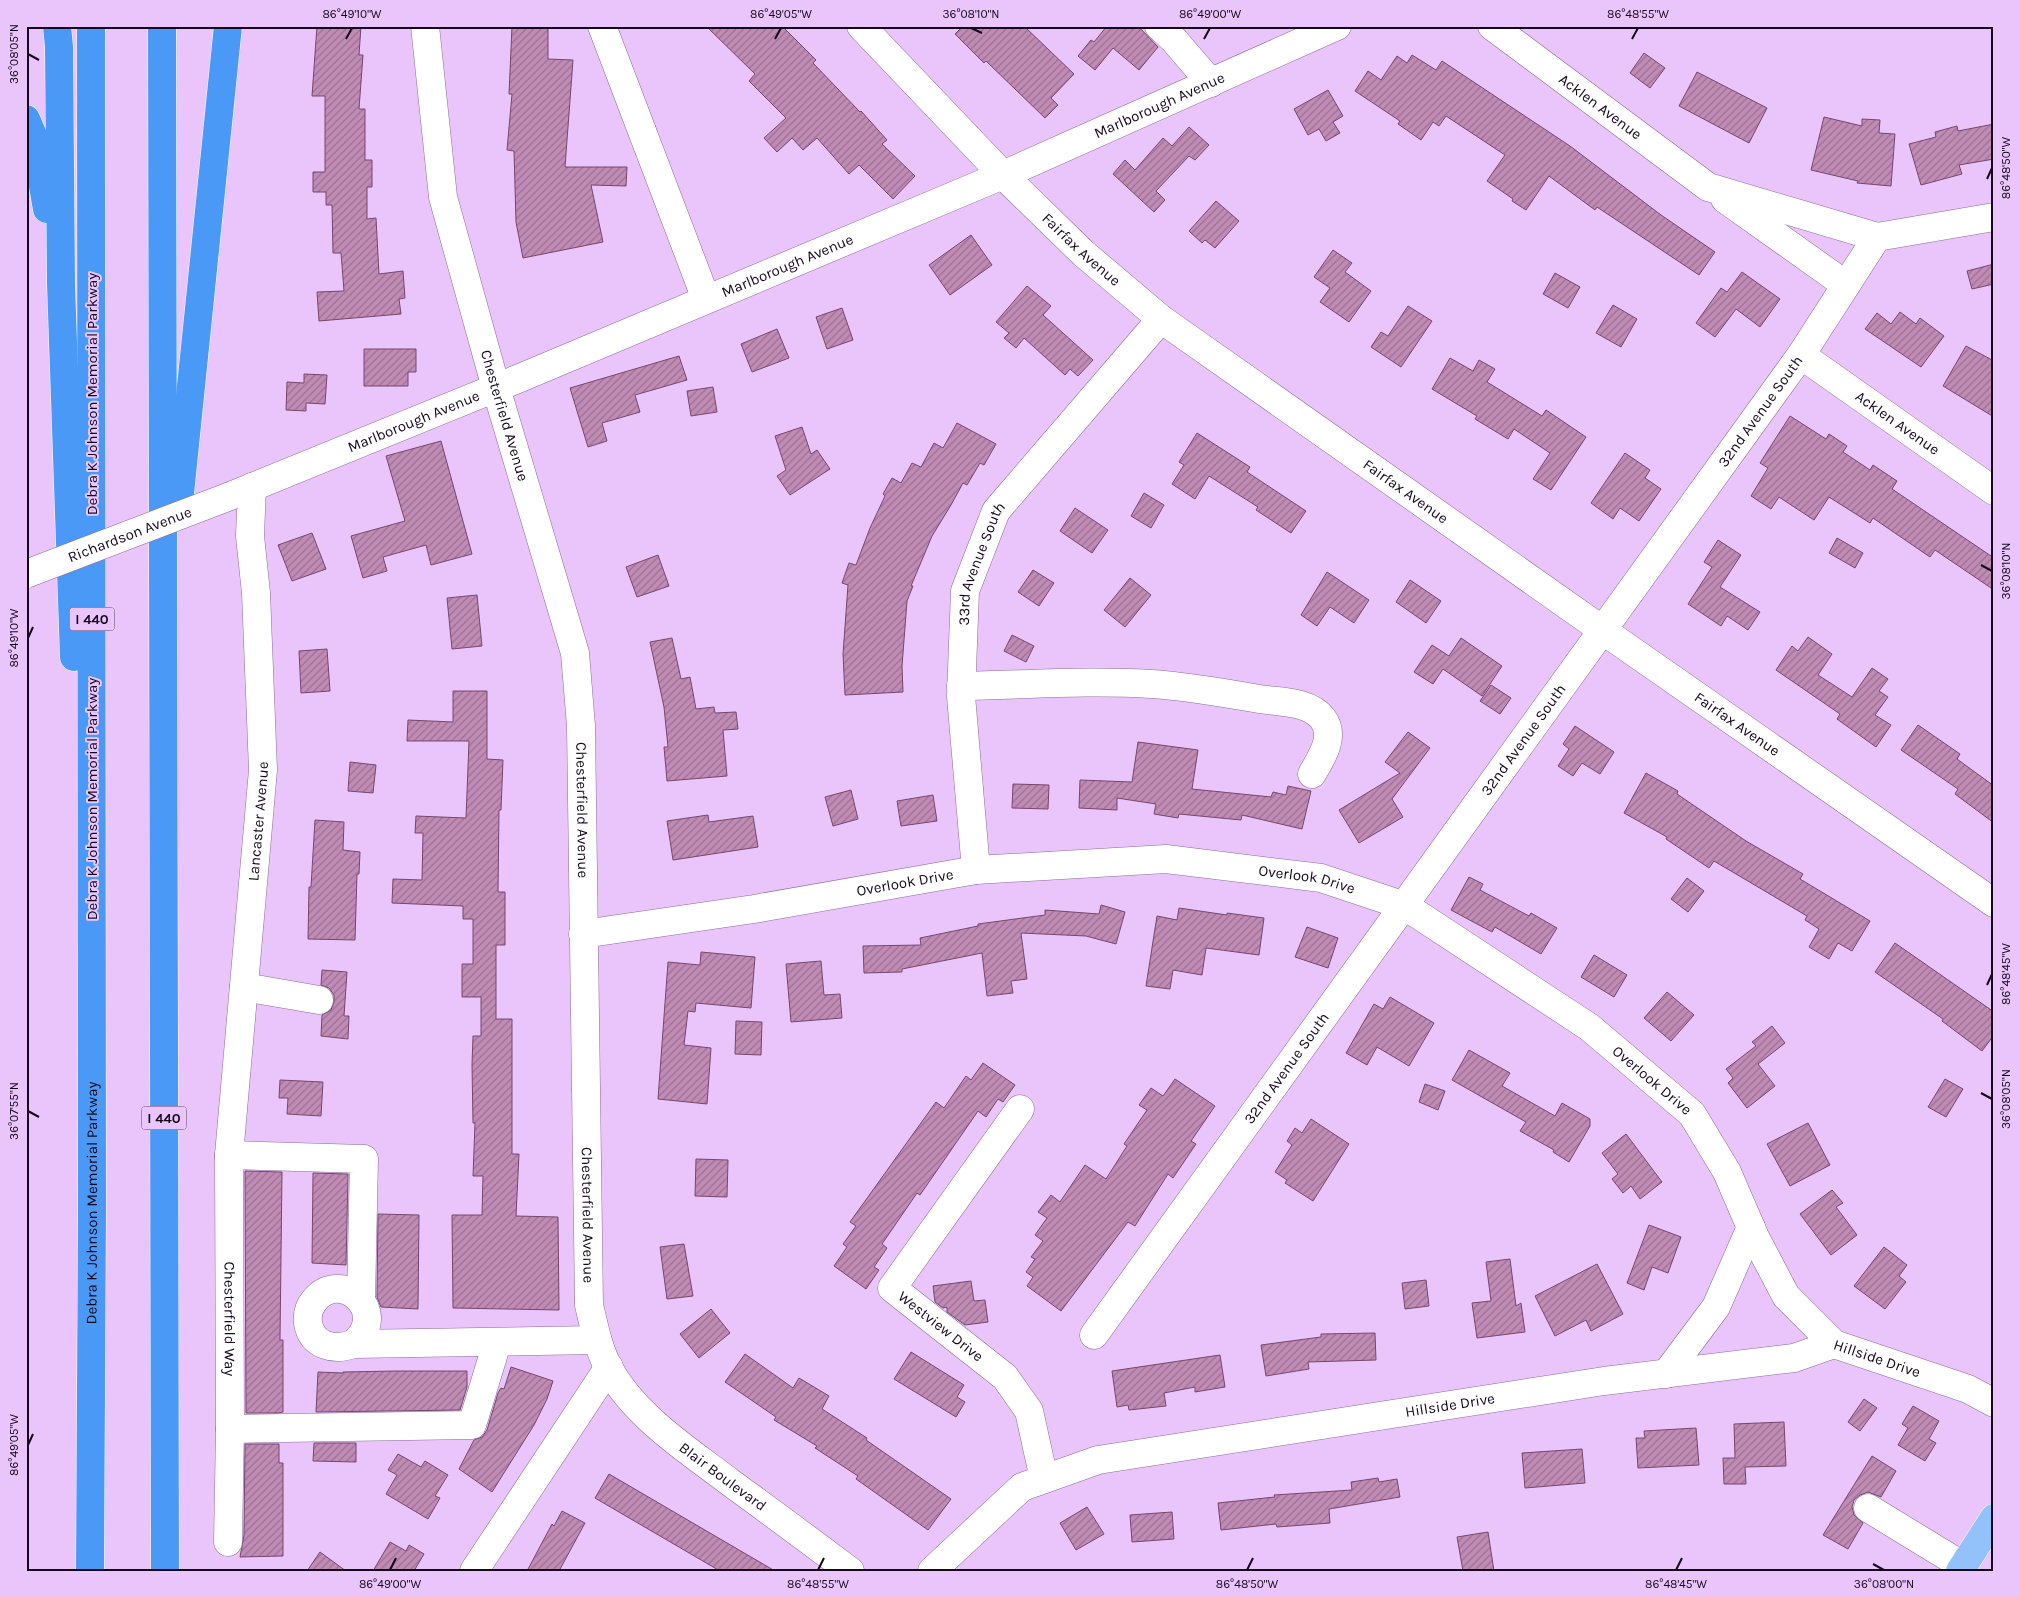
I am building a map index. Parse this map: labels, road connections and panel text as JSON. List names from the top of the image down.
{
  "streets": {
    "highway": ["Debra K Johnson Memorial Parkway", "I 440"],
    "street": [
      "Marlborough Avenue",
      "Acklen Avenue",
      "Fairfax Avenue",
      "32nd Avenue South",
      "Chesterfield Avenue",
      "Richardson Avenue",
      "33rd Avenue South",
      "Lancaster Avenue",
      "Overlook Drive",
      "Chesterfield Way",
      "Westview Drive",
      "Hillside Drive",
      "Blair Boulevard"
    ]
  },
  "crossings": [
    ["Marlborough Avenue", "Fairfax Avenue"],
    ["Marlborough Avenue", "Chesterfield Avenue"],
    ["Marlborough Avenue", "Richardson Avenue"],
    ["Marlborough Avenue", "Lancaster Avenue"],
    ["Acklen Avenue", "32nd Avenue South"],
    ["Fairfax Avenue", "32nd Avenue South"],
    ["Fairfax Avenue", "33rd Avenue South"],
    ["32nd Avenue South", "Overlook Drive"],
    ["Chesterfield Avenue", "Overlook Drive"],
    ["Chesterfield Avenue", "Blair Boulevard"],
    ["Richardson Avenue", "Lancaster Avenue"],
    ["33rd Avenue South", "Overlook Drive"],
    ["Lancaster Avenue", "Chesterfield Way"],
    ["Overlook Drive", "Hillside Drive"],
    ["Westview Drive", "Hillside Drive"]
  ],
  "coordinates": [
    "86°49'10\"W",
    "86°49'05\"W",
    "36°08'10\"N",
    "86°49'00\"W",
    "86°48'55\"W",
    "36°08'05\"N",
    "86°48'50\"W",
    "86°48'45\"W",
    "36°07'55\"N",
    "36°08'00\"N"
  ]
}
